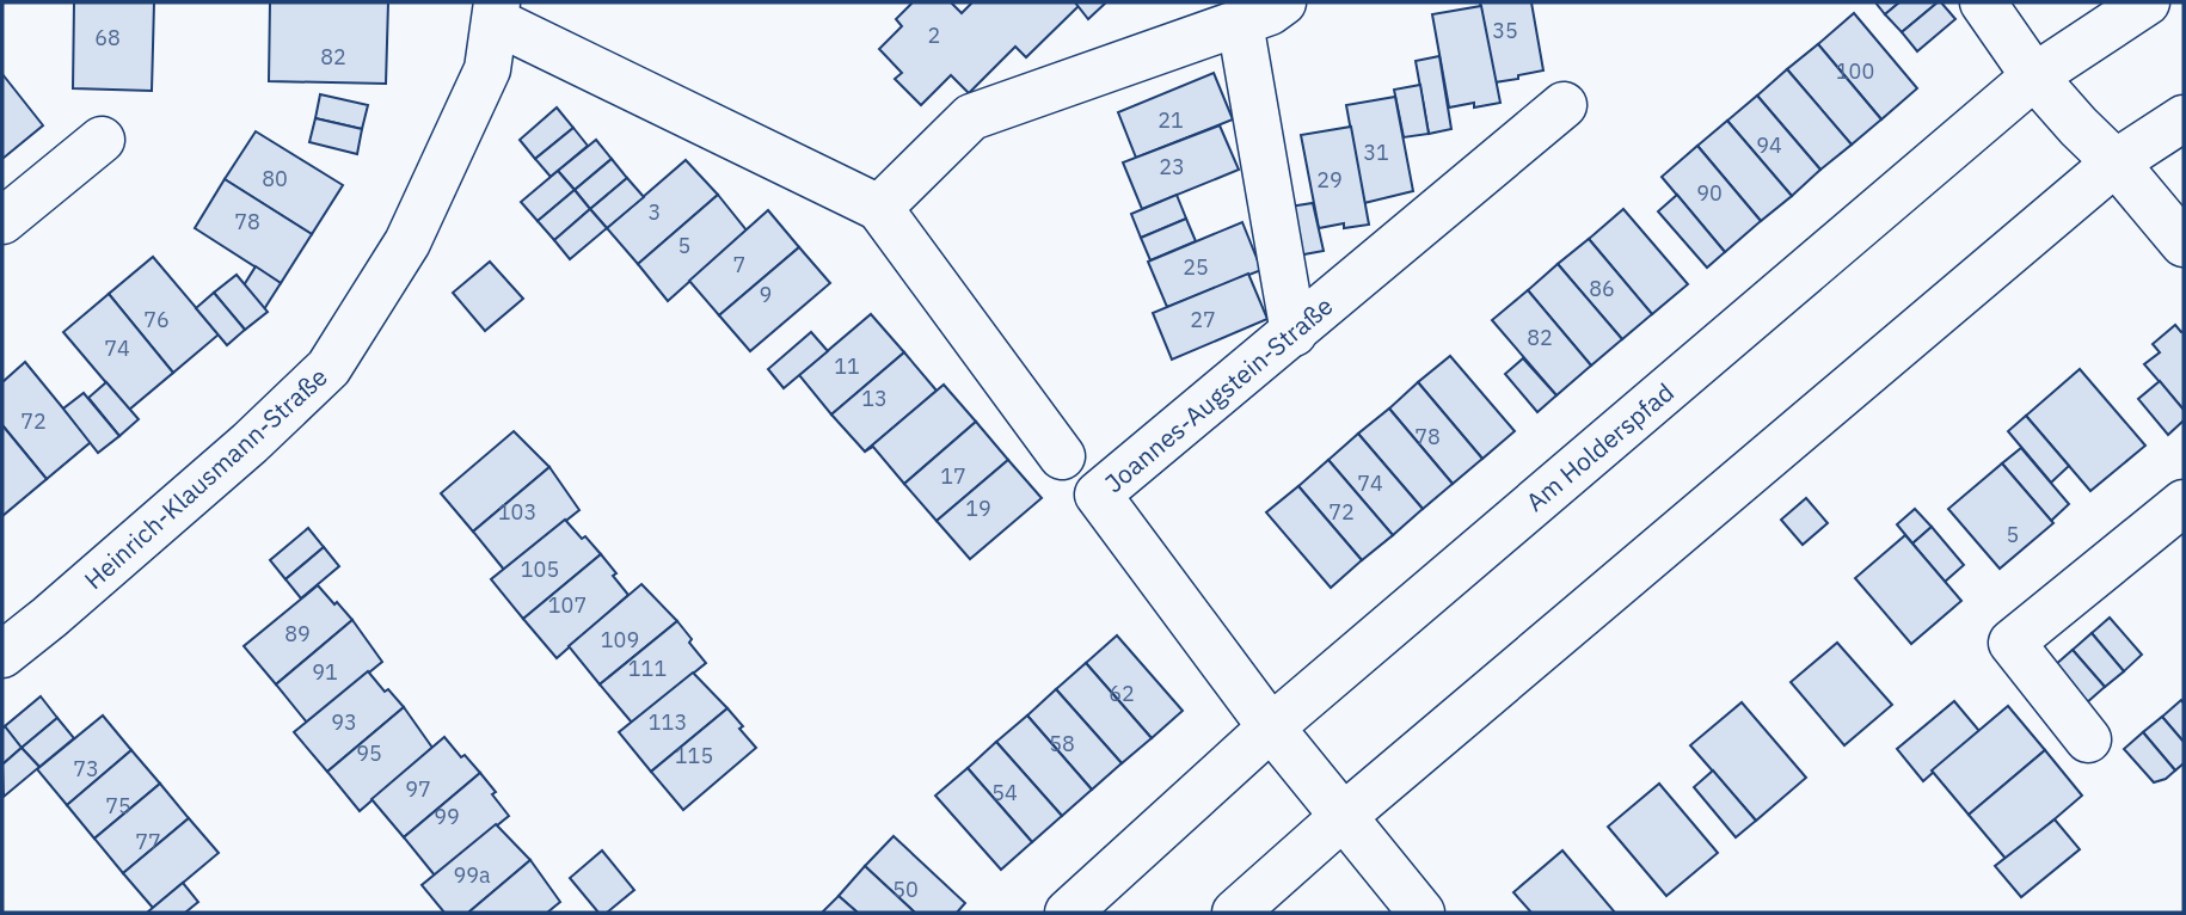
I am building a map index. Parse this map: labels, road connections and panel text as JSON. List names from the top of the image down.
{
  "streets": {
    "street": ["Joannes-Augstein-Straße", "Am Holderspfad", "Heinrich-Klausmann-Straße"]
  },
  "crossings": [
    ["Joannes-Augstein-Straße", "Am Holderspfad"]
  ],
  "house_numbers": [
    "35",
    "2",
    "68",
    "82",
    "100",
    "21",
    "94",
    "31",
    "23",
    "80",
    "29",
    "90",
    "3",
    "78",
    "5",
    "7",
    "25",
    "86",
    "9",
    "76",
    "27",
    "82",
    "74",
    "11",
    "13",
    "72",
    "78",
    "17",
    "74",
    "19",
    "103",
    "72",
    "5",
    "105",
    "107",
    "89",
    "109",
    "111",
    "91",
    "62",
    "93",
    "113",
    "58",
    "95",
    "115",
    "73",
    "97",
    "54",
    "75",
    "99",
    "77",
    "99a",
    "50"
  ]
}
